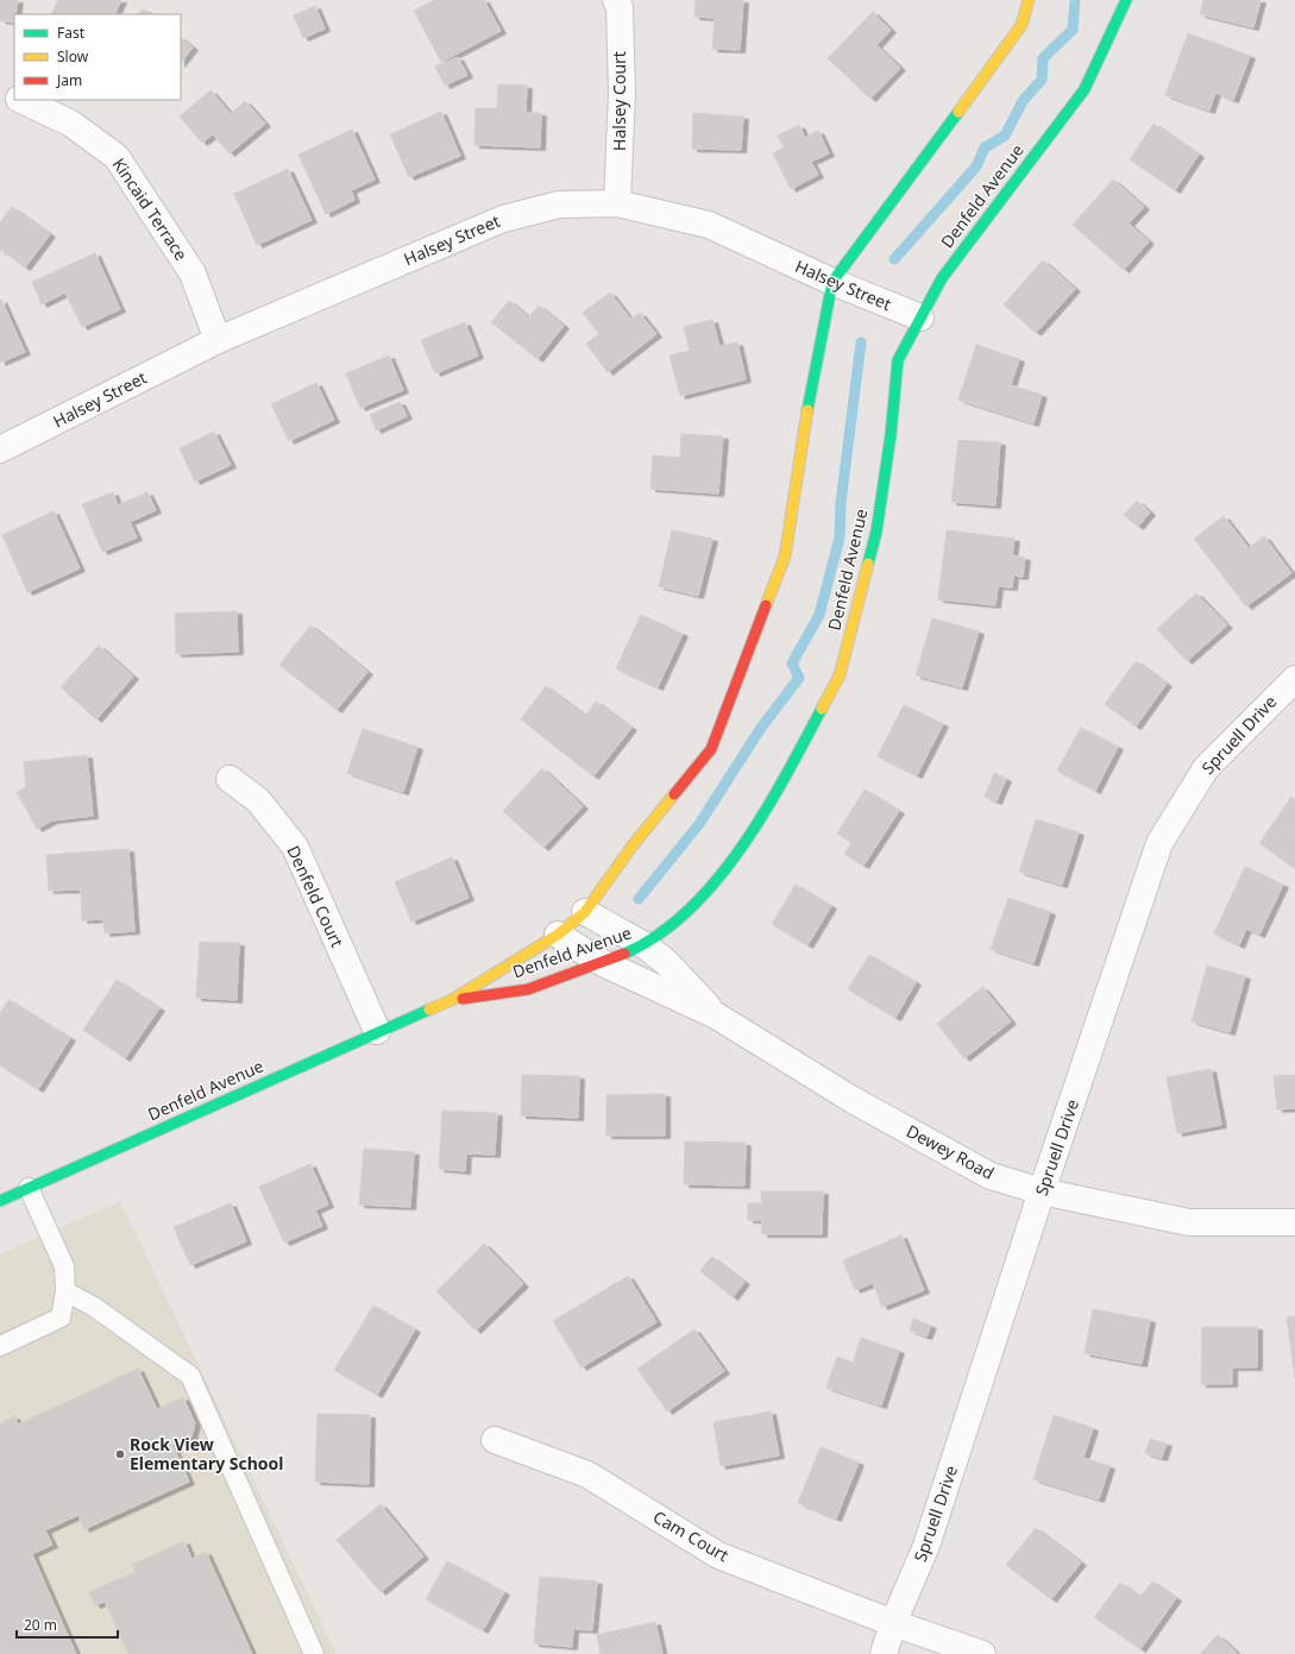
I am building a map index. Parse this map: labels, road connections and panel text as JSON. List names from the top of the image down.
{
  "streets": {
    "street": [
      "Halsey Court",
      "Denfeld Avenue",
      "Kincaid Terrace",
      "Halsey Street",
      "Spruell Drive",
      "Denfeld Court",
      "Dewey Road",
      "Cam Court"
    ]
  },
  "crossings": [
    ["Halsey Court", "Halsey Street"],
    ["Denfeld Avenue", "Halsey Street"],
    ["Denfeld Avenue", "Denfeld Court"],
    ["Denfeld Avenue", "Dewey Road"],
    ["Kincaid Terrace", "Halsey Street"],
    ["Spruell Drive", "Dewey Road"],
    ["Spruell Drive", "Cam Court"]
  ],
  "places": ["Rock View Elementary School"],
  "legend": ["Fast", "Slow", "Jam"],
  "scale_bar": "20 m"
}
